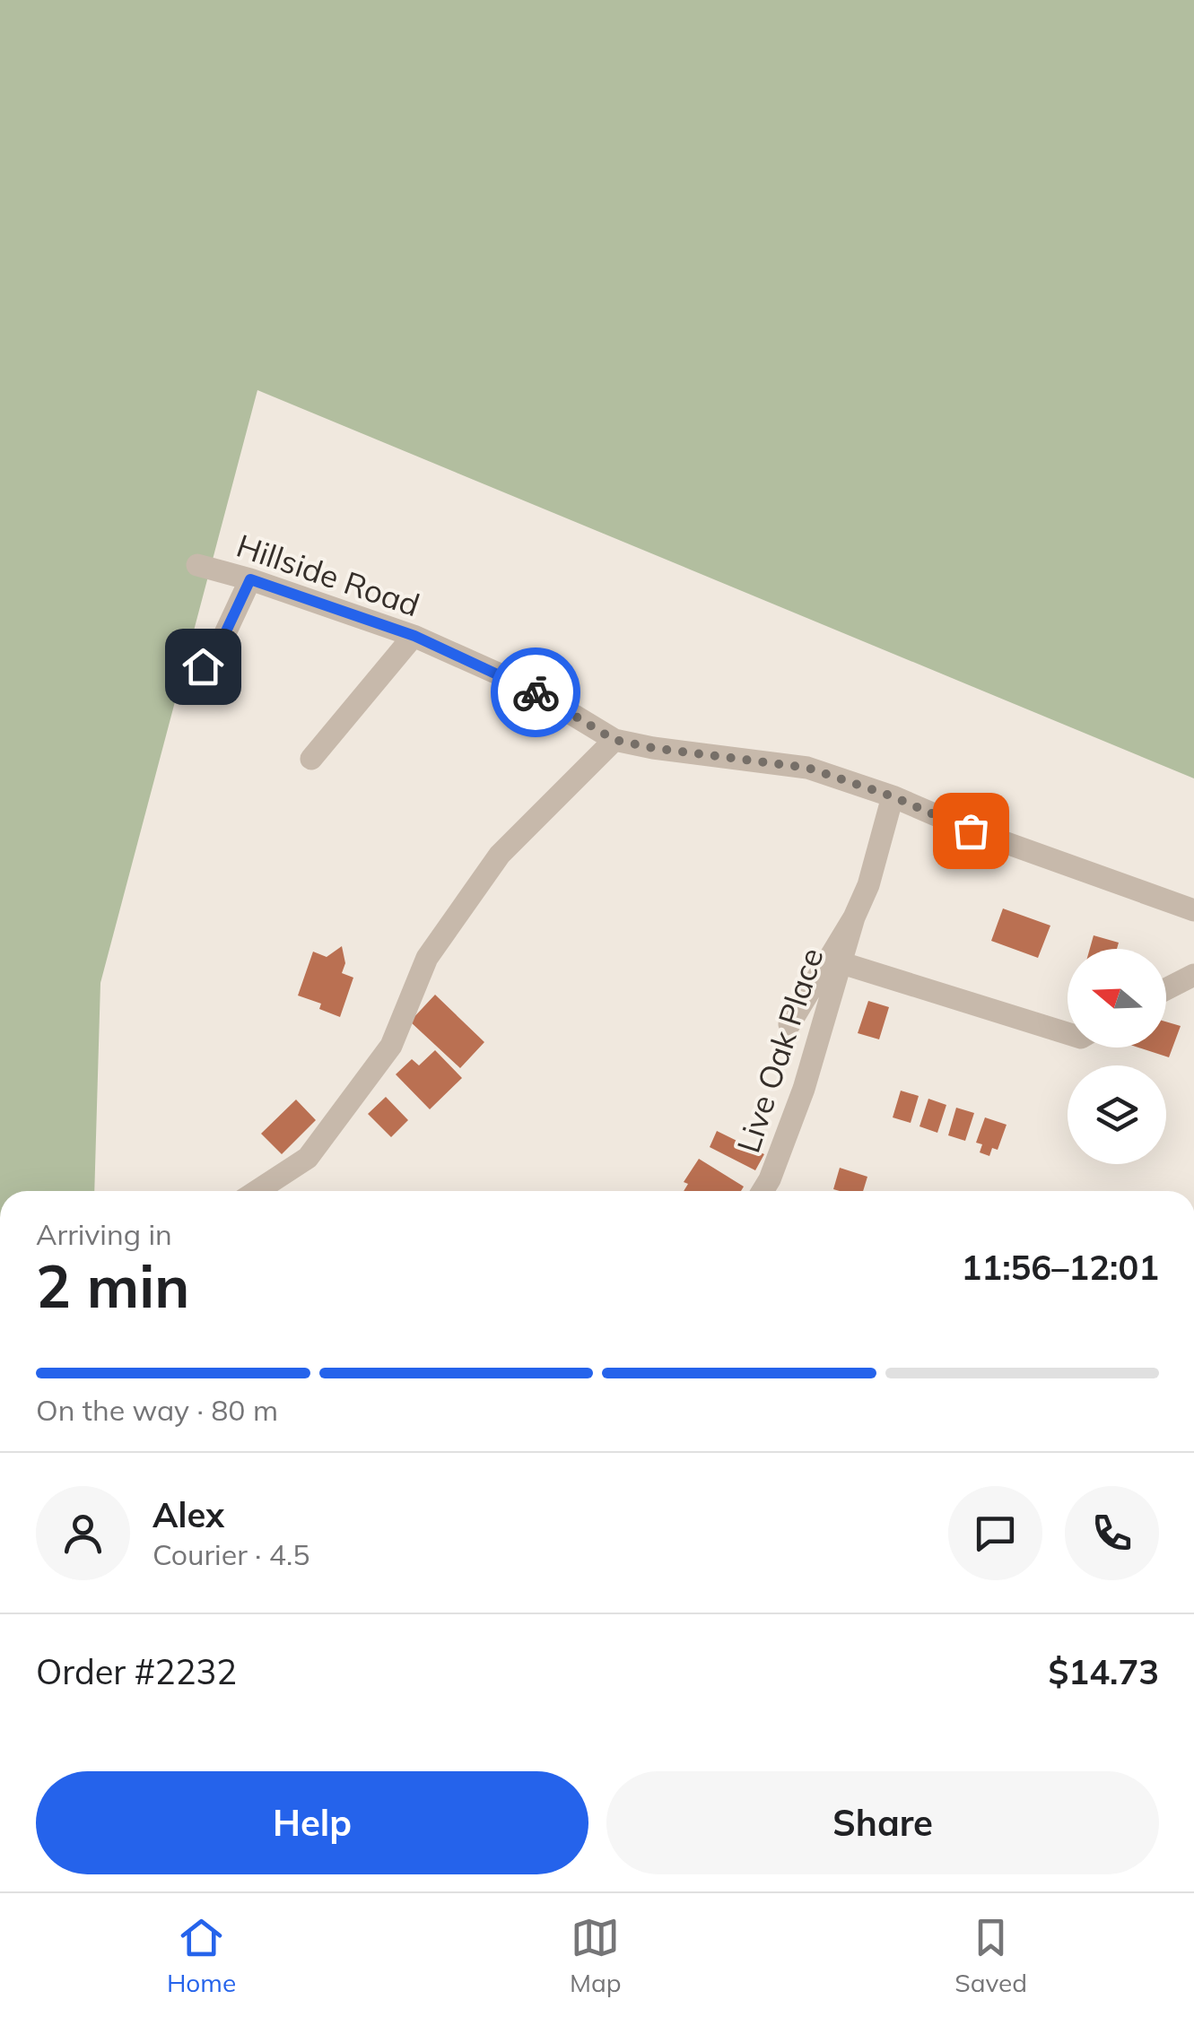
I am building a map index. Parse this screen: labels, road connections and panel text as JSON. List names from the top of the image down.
{
  "streets": {
    "street": ["Hillside Road", "Live Oak Place"]
  },
  "north": "left",
  "page": {
    "heading": ["2 min", "Arriving in", "11:56–12:01"],
    "panel": [
      "Alex",
      "Courier · 4.5",
      "Order #2232",
      "$14.73"
    ],
    "bar": "On the way · 80 m",
    "buttons": ["Help", "Share"],
    "tabs": ["Home", "Map", "Saved"]
  }
}
